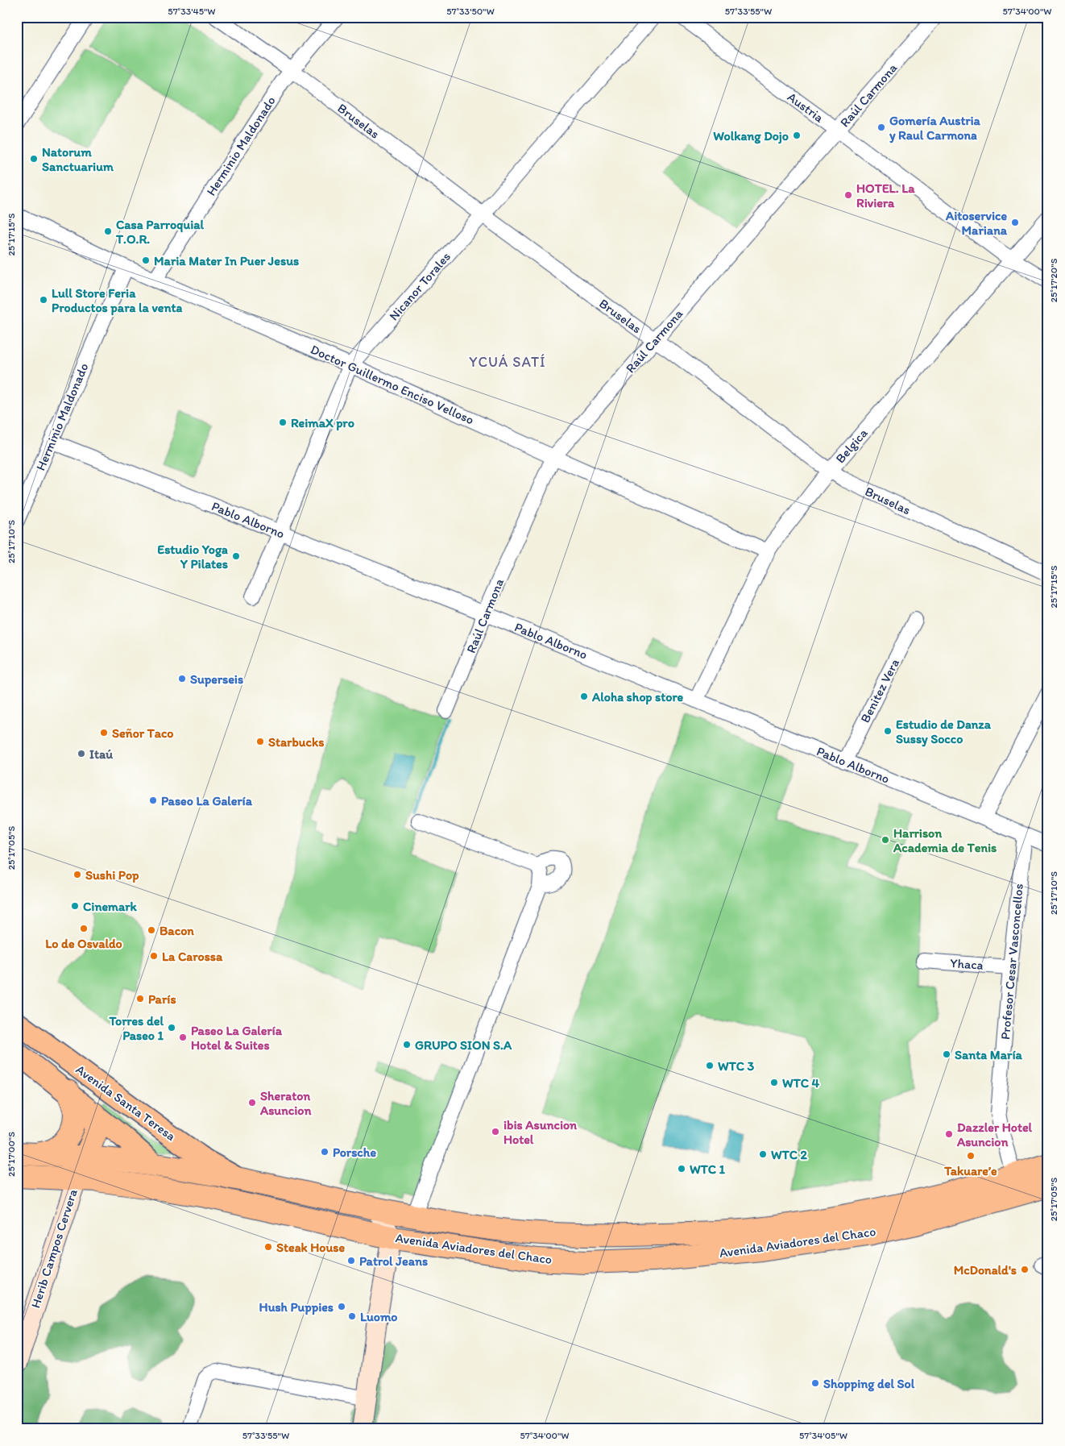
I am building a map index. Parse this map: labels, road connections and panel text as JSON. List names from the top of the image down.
{
  "streets": {
    "highway": ["Avenida Aviadores del Chaco"],
    "main road": ["Avenida Santa Teresa"],
    "street": [
      "Raúl Carmona",
      "Austria",
      "Bruselas",
      "Herminio Maldonado",
      "Nicanor Torales",
      "Doctor Guillermo Enciso Velloso",
      "Belgica",
      "Pablo Alborno",
      "Benitez Vera",
      "Profesor Cesar Vasconcellos",
      "Yhaca",
      "Herib Campos Cervera"
    ]
  },
  "crossings": [
    ["Raúl Carmona", "Austria"],
    ["Raúl Carmona", "Bruselas"],
    ["Raúl Carmona", "Doctor Guillermo Enciso Velloso"],
    ["Raúl Carmona", "Pablo Alborno"],
    ["Austria", "Belgica"],
    ["Bruselas", "Herminio Maldonado"],
    ["Bruselas", "Nicanor Torales"],
    ["Bruselas", "Belgica"],
    ["Herminio Maldonado", "Doctor Guillermo Enciso Velloso"],
    ["Herminio Maldonado", "Pablo Alborno"],
    ["Nicanor Torales", "Doctor Guillermo Enciso Velloso"],
    ["Nicanor Torales", "Pablo Alborno"],
    ["Doctor Guillermo Enciso Velloso", "Belgica"],
    ["Belgica", "Pablo Alborno"],
    ["Pablo Alborno", "Benitez Vera"],
    ["Pablo Alborno", "Profesor Cesar Vasconcellos"],
    ["Profesor Cesar Vasconcellos", "Yhaca"],
    ["Profesor Cesar Vasconcellos", "Avenida Aviadores del Chaco"],
    ["Avenida Santa Teresa", "Avenida Aviadores del Chaco"],
    ["Avenida Aviadores del Chaco", "Herib Campos Cervera"]
  ],
  "districts": ["YCUÁ SATÍ"],
  "places": [
    "Gomería Austria y Raul Carmona",
    "Wolkang Dojo",
    "Natorum Sanctuarium",
    "HOTEL. La Riviera",
    "Aitoservice Mariana",
    "Casa Parroquial T.O.R.",
    "Maria Mater In Puer Jesus",
    "Lull Store Feria Productos para la venta",
    "ReimaX pro",
    "Estudio Yoga Y Pilates",
    "Superseis",
    "Aloha shop store",
    "Estudio de Danza Sussy Socco",
    "Señor Taco",
    "Starbucks",
    "Itaú",
    "Paseo La Galería",
    "Harrison Academia de Tenis",
    "Sushi Pop",
    "Cinemark",
    "Lo de Osvaldo",
    "Bacon",
    "La Carossa",
    "París",
    "Torres del Paseo 1",
    "Paseo La Galería Hotel & Suites",
    "GRUPO SION S.A",
    "Santa María",
    "WTC 3",
    "WTC 4",
    "Sheraton Asuncion",
    "ibis Asuncion Hotel",
    "Dazzler Hotel Asuncion",
    "Porsche",
    "WTC 2",
    "Takuare’e",
    "WTC 1",
    "Steak House",
    "Patrol Jeans",
    "McDonald's",
    "Hush Puppies",
    "Luomo",
    "Shopping del Sol"
  ],
  "coordinates": [
    "57°33'45\"W",
    "57°33'50\"W",
    "57°33'55\"W",
    "57°34'00\"W",
    "25°17'15\"S",
    "25°17'20\"S",
    "25°17'10\"S",
    "25°17'05\"S",
    "25°17'00\"S",
    "57°34'05\"W"
  ]
}
